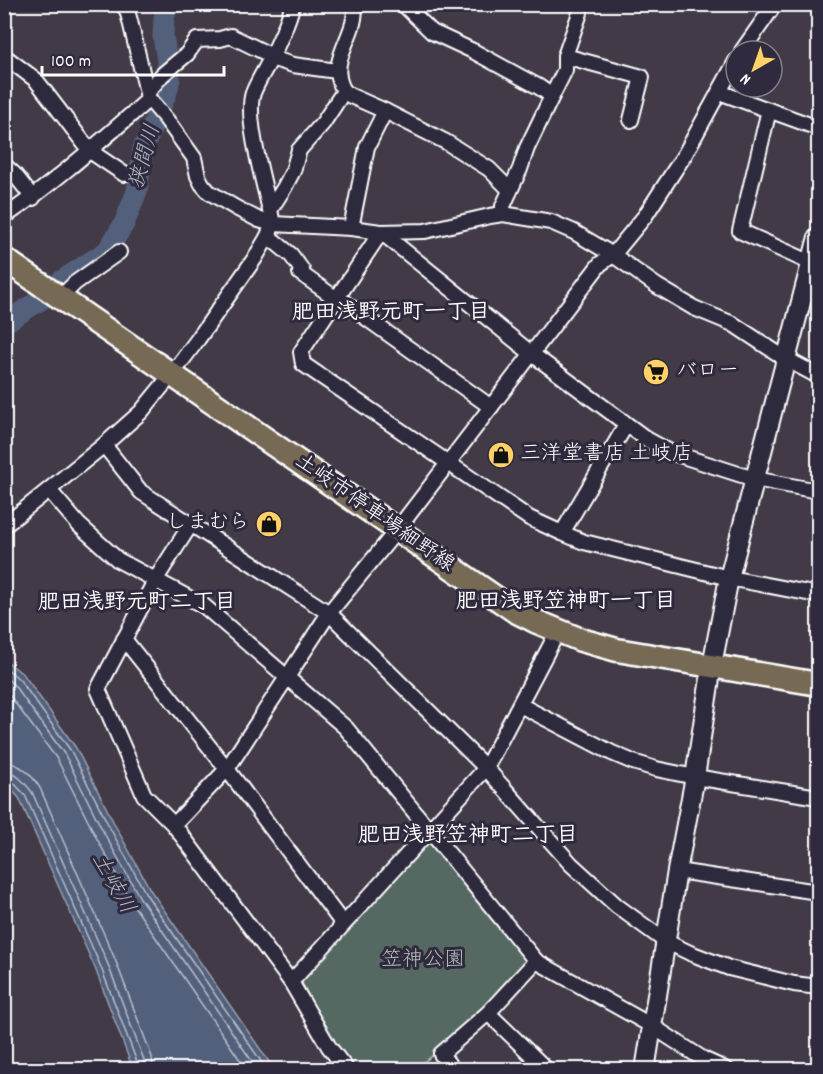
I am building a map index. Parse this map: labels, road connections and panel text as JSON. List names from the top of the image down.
{
  "streets": {
    "main road": ["土岐市停車場細野線"]
  },
  "districts": [
    "肥田浅野元町一丁目",
    "肥田浅野笠神町一丁目",
    "肥田浅野元町二丁目",
    "肥田浅野笠神町二丁目"
  ],
  "water": ["狭間川", "土岐川"],
  "parks": ["笠神公園"],
  "places": {
    "supermarket": ["バロー"],
    "shop": ["三洋堂書店 土岐店", "しまむら"]
  },
  "scale_bar": "100 m",
  "north": "bottom left"
}
